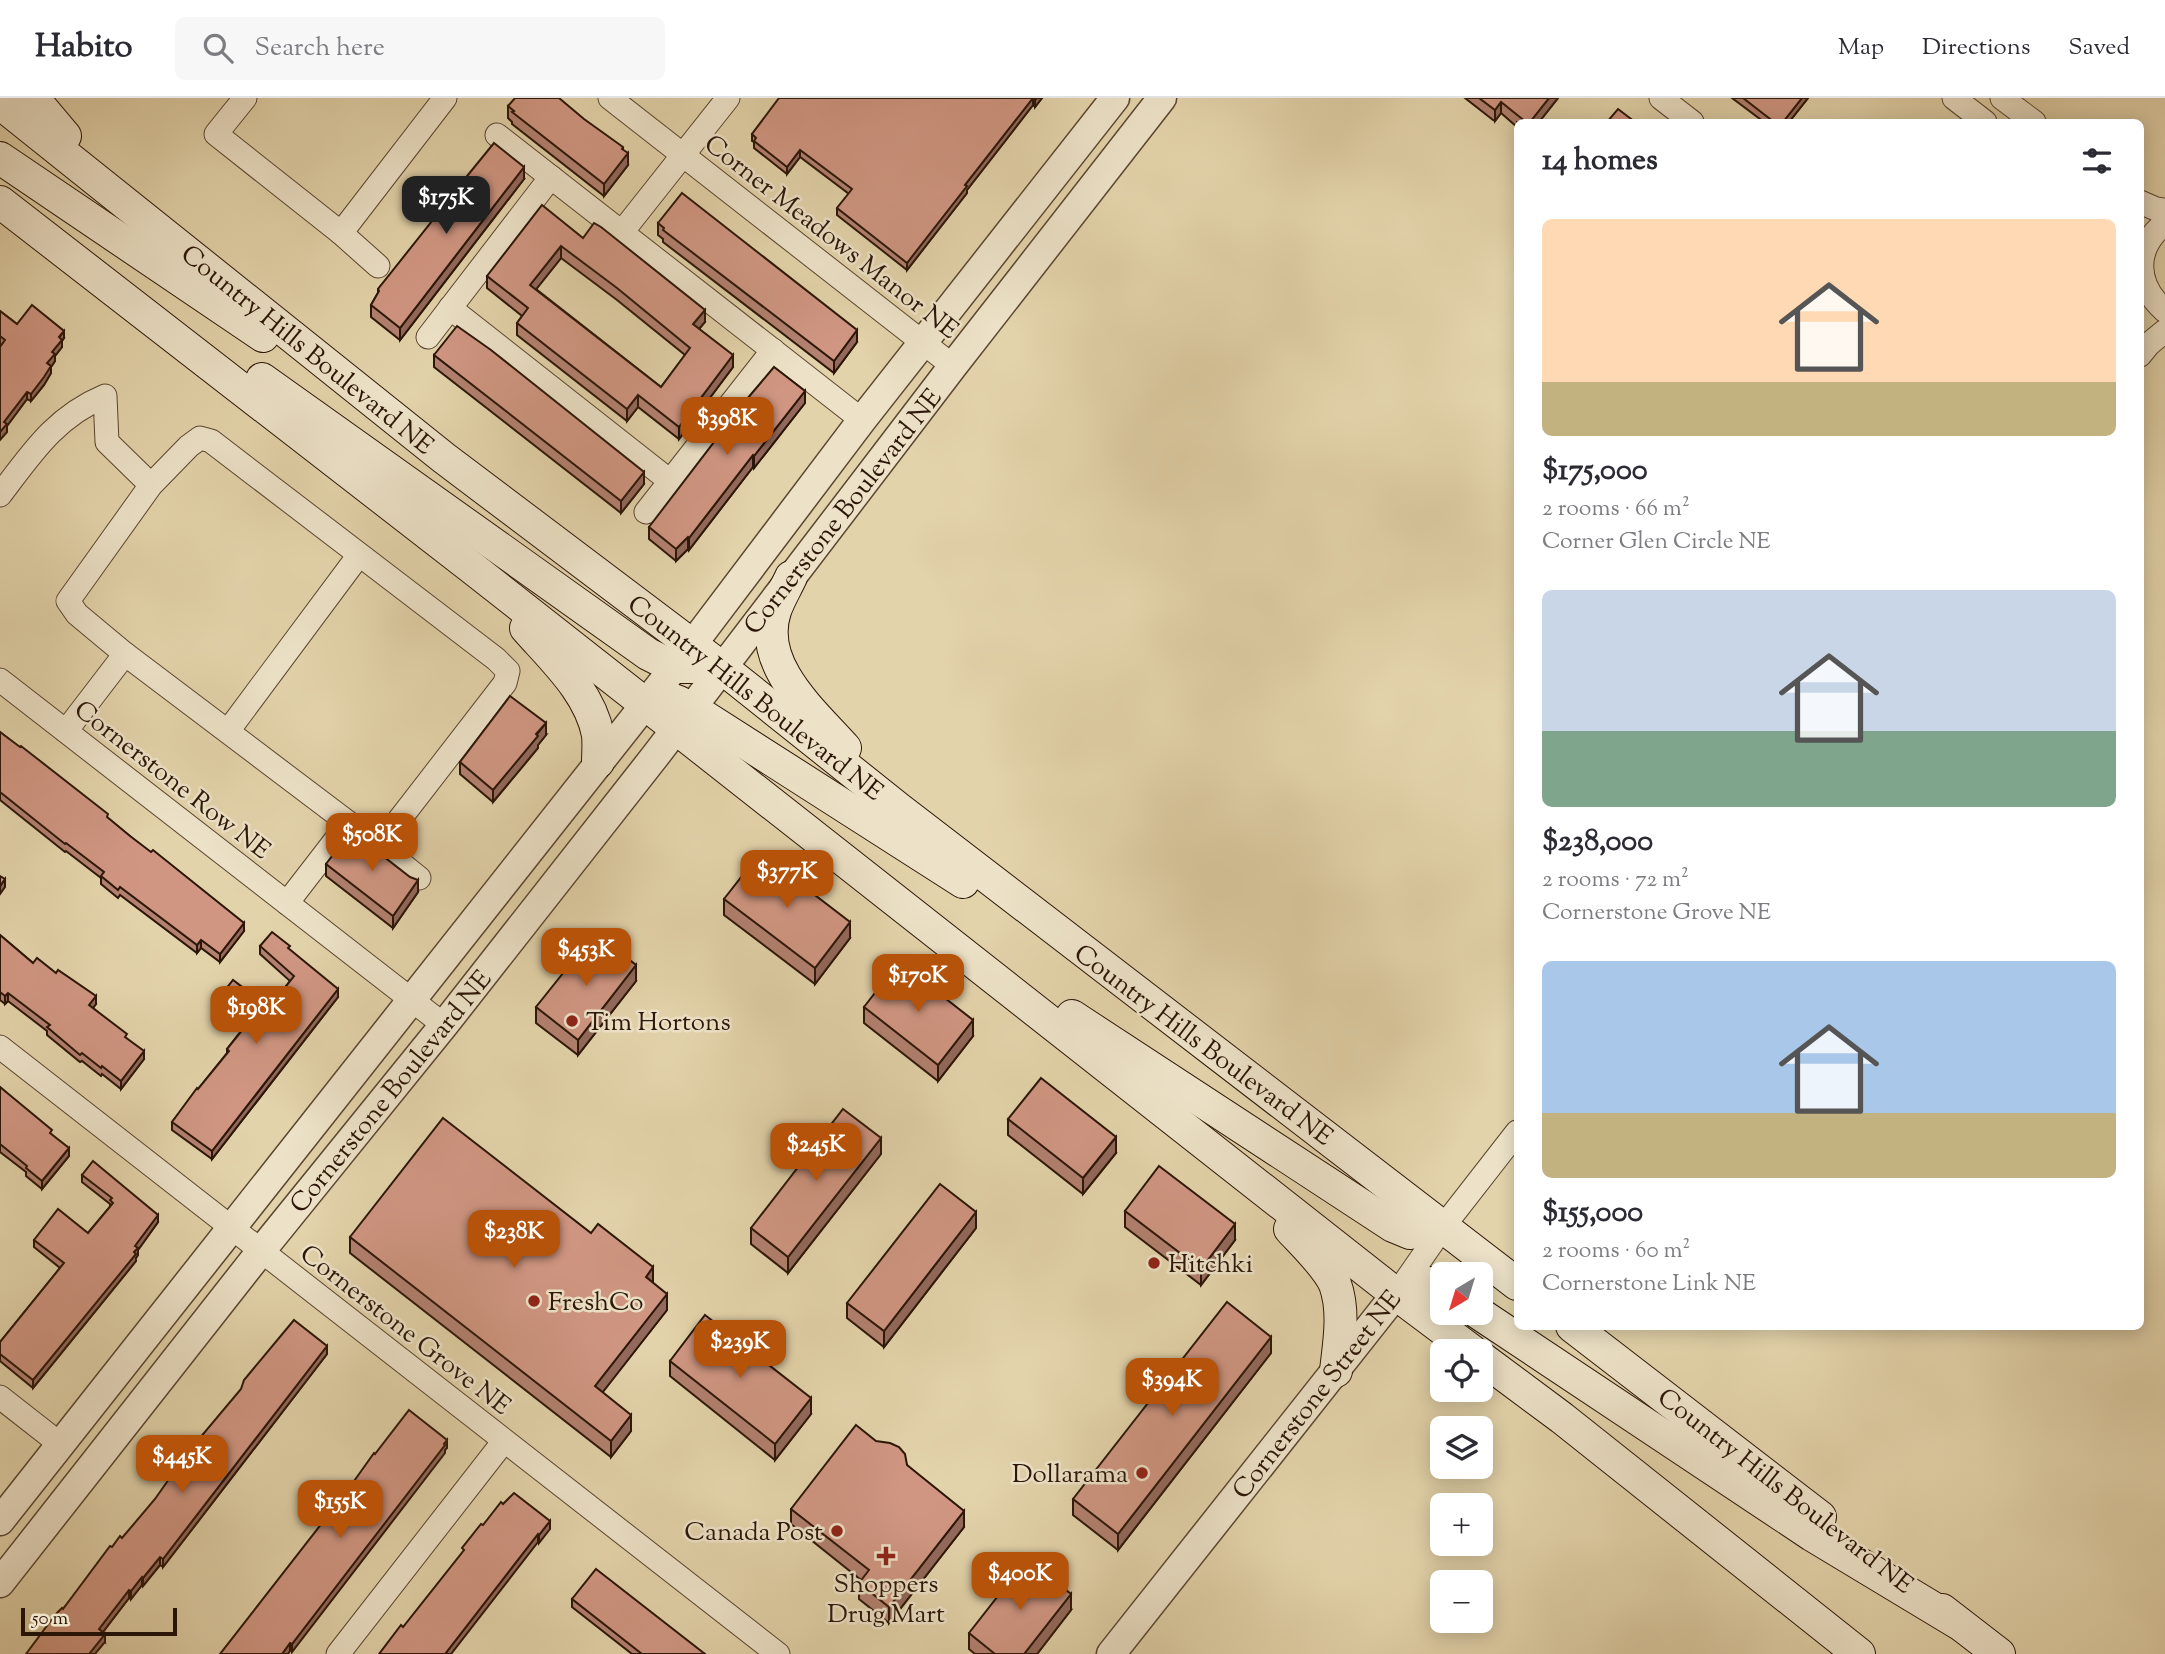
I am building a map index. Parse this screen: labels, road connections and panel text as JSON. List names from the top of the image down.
{
  "streets": {
    "main road": ["Country Hills Boulevard NE"],
    "street": [
      "Corner Meadows Manor NE",
      "Cornerstone Boulevard NE",
      "Cornerstone Row NE",
      "Cornerstone Grove NE",
      "Cornerstone Street NE"
    ]
  },
  "crossings": [
    ["Corner Meadows Manor NE", "Cornerstone Boulevard NE"],
    ["Country Hills Boulevard NE", "Cornerstone Boulevard NE"],
    ["Country Hills Boulevard NE", "Cornerstone Street NE"],
    ["Cornerstone Boulevard NE", "Cornerstone Row NE"],
    ["Cornerstone Boulevard NE", "Cornerstone Grove NE"]
  ],
  "places": {
    "other": [
      "Tim Hortons",
      "Hitchki",
      "FreshCo",
      "Dollarama",
      "Canada Post"
    ],
    "health": ["Shoppers Drug Mart"]
  },
  "scale_bar": "50 m",
  "north": "bottom left",
  "page": {
    "header": "Habito",
    "search": "Search here",
    "nav": ["Map", "Directions", "Saved"],
    "heading": "14 homes",
    "price": [
      "$175K",
      "$398K",
      "$508K",
      "$377K",
      "$453K",
      "$170K",
      "$198K",
      "$245K",
      "$238K",
      "$239K",
      "$394K",
      "$445K",
      "$155K",
      "$400K"
    ],
    "list": [
      {
        "name": "$175,000",
        "note": "2 rooms · 66 m² · Corner Glen Circle NE"
      },
      {
        "name": "$238,000",
        "note": "2 rooms · 72 m² · Cornerstone Grove NE"
      },
      {
        "name": "$155,000",
        "note": "2 rooms · 60 m² · Cornerstone Link NE"
      }
    ],
    "map_buttons": ["+", "−"],
    "scale": "50 m"
  }
}
